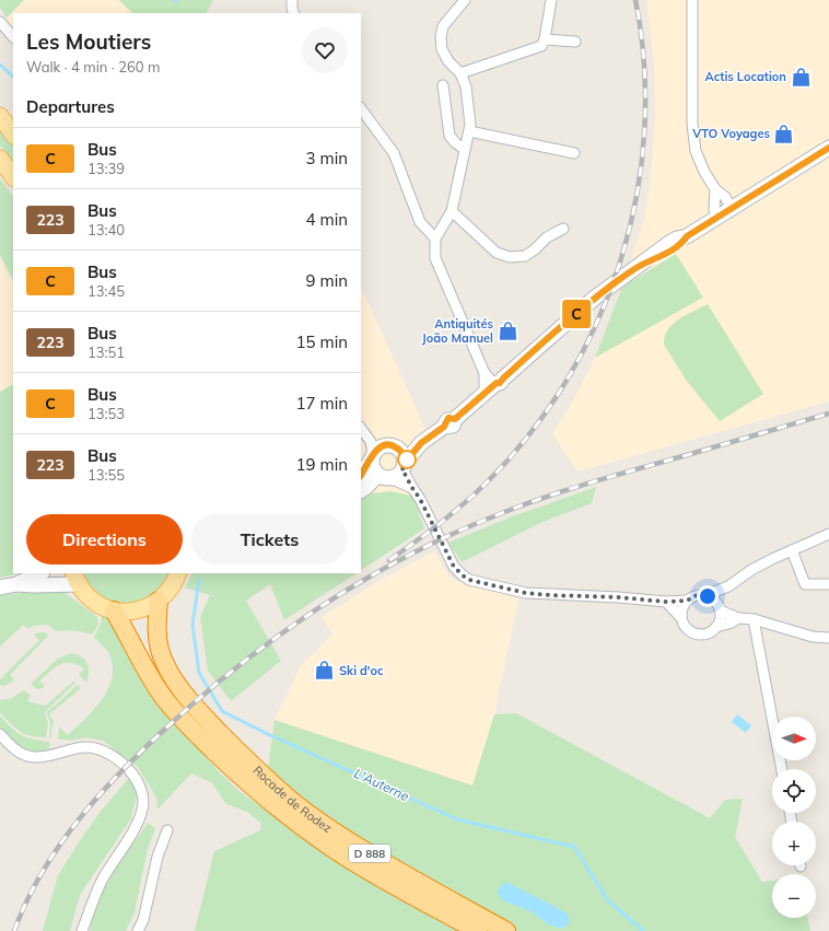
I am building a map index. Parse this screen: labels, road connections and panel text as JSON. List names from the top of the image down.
{
  "streets": {
    "highway": ["Rocade de Rodez", "D 888"]
  },
  "water": ["L'Auterne"],
  "places": {
    "shop": [
      "Actis Location",
      "VTO Voyages",
      "Antiquités João Manuel",
      "Ski d'oc"
    ]
  },
  "lines": ["bus line C"],
  "north": "right",
  "page": {
    "on_map": "C",
    "heading": [
      ["Les Moutiers", "Walk · 4 min · 260 m"],
      "Departures"
    ],
    "list": [
      {
        "mark": "C",
        "name": "Bus",
        "note": "13:39",
        "value": "3 min"
      },
      {
        "mark": "223",
        "name": "Bus",
        "note": "13:40",
        "value": "4 min"
      },
      {
        "mark": "C",
        "name": "Bus",
        "note": "13:45",
        "value": "9 min"
      },
      {
        "mark": "223",
        "name": "Bus",
        "note": "13:51",
        "value": "15 min"
      },
      {
        "mark": "C",
        "name": "Bus",
        "note": "13:53",
        "value": "17 min"
      },
      {
        "mark": "223",
        "name": "Bus",
        "note": "13:55",
        "value": "19 min"
      }
    ],
    "buttons": ["Directions", "Tickets"],
    "map_buttons": ["+", "−"]
  }
}
